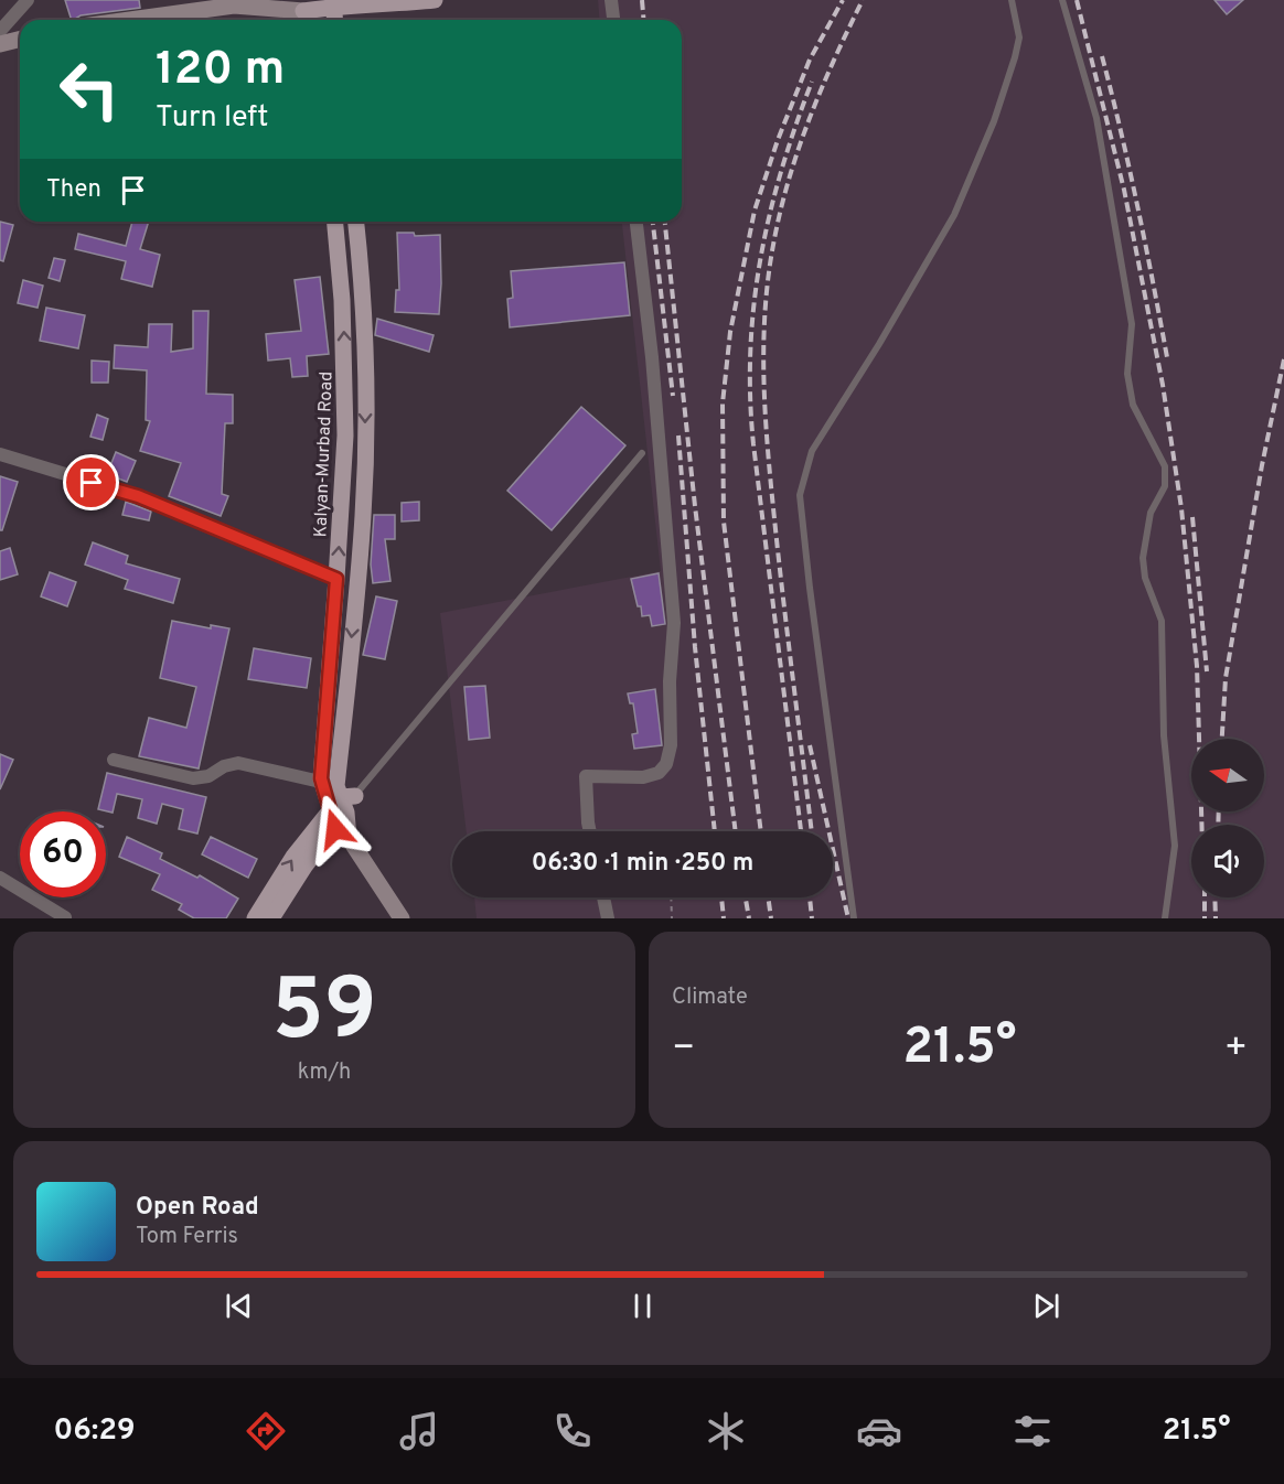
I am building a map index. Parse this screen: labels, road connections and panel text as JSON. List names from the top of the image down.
{
  "streets": {
    "main road": ["Kalyan-Murbad Road"]
  },
  "north": "left",
  "page": {
    "turn": ["120 m", "Turn left"],
    "then": "Then",
    "limit": "60",
    "trip": "06:30 · 1 min · 250 m",
    "tile": [
      ["59", "km/h"],
      "Climate"
    ],
    "heat": ["−", "21.5°", "+"],
    "song": ["Open Road", "Tom Ferris"],
    "tabs": ["06:29", "21.5°"]
  }
}
